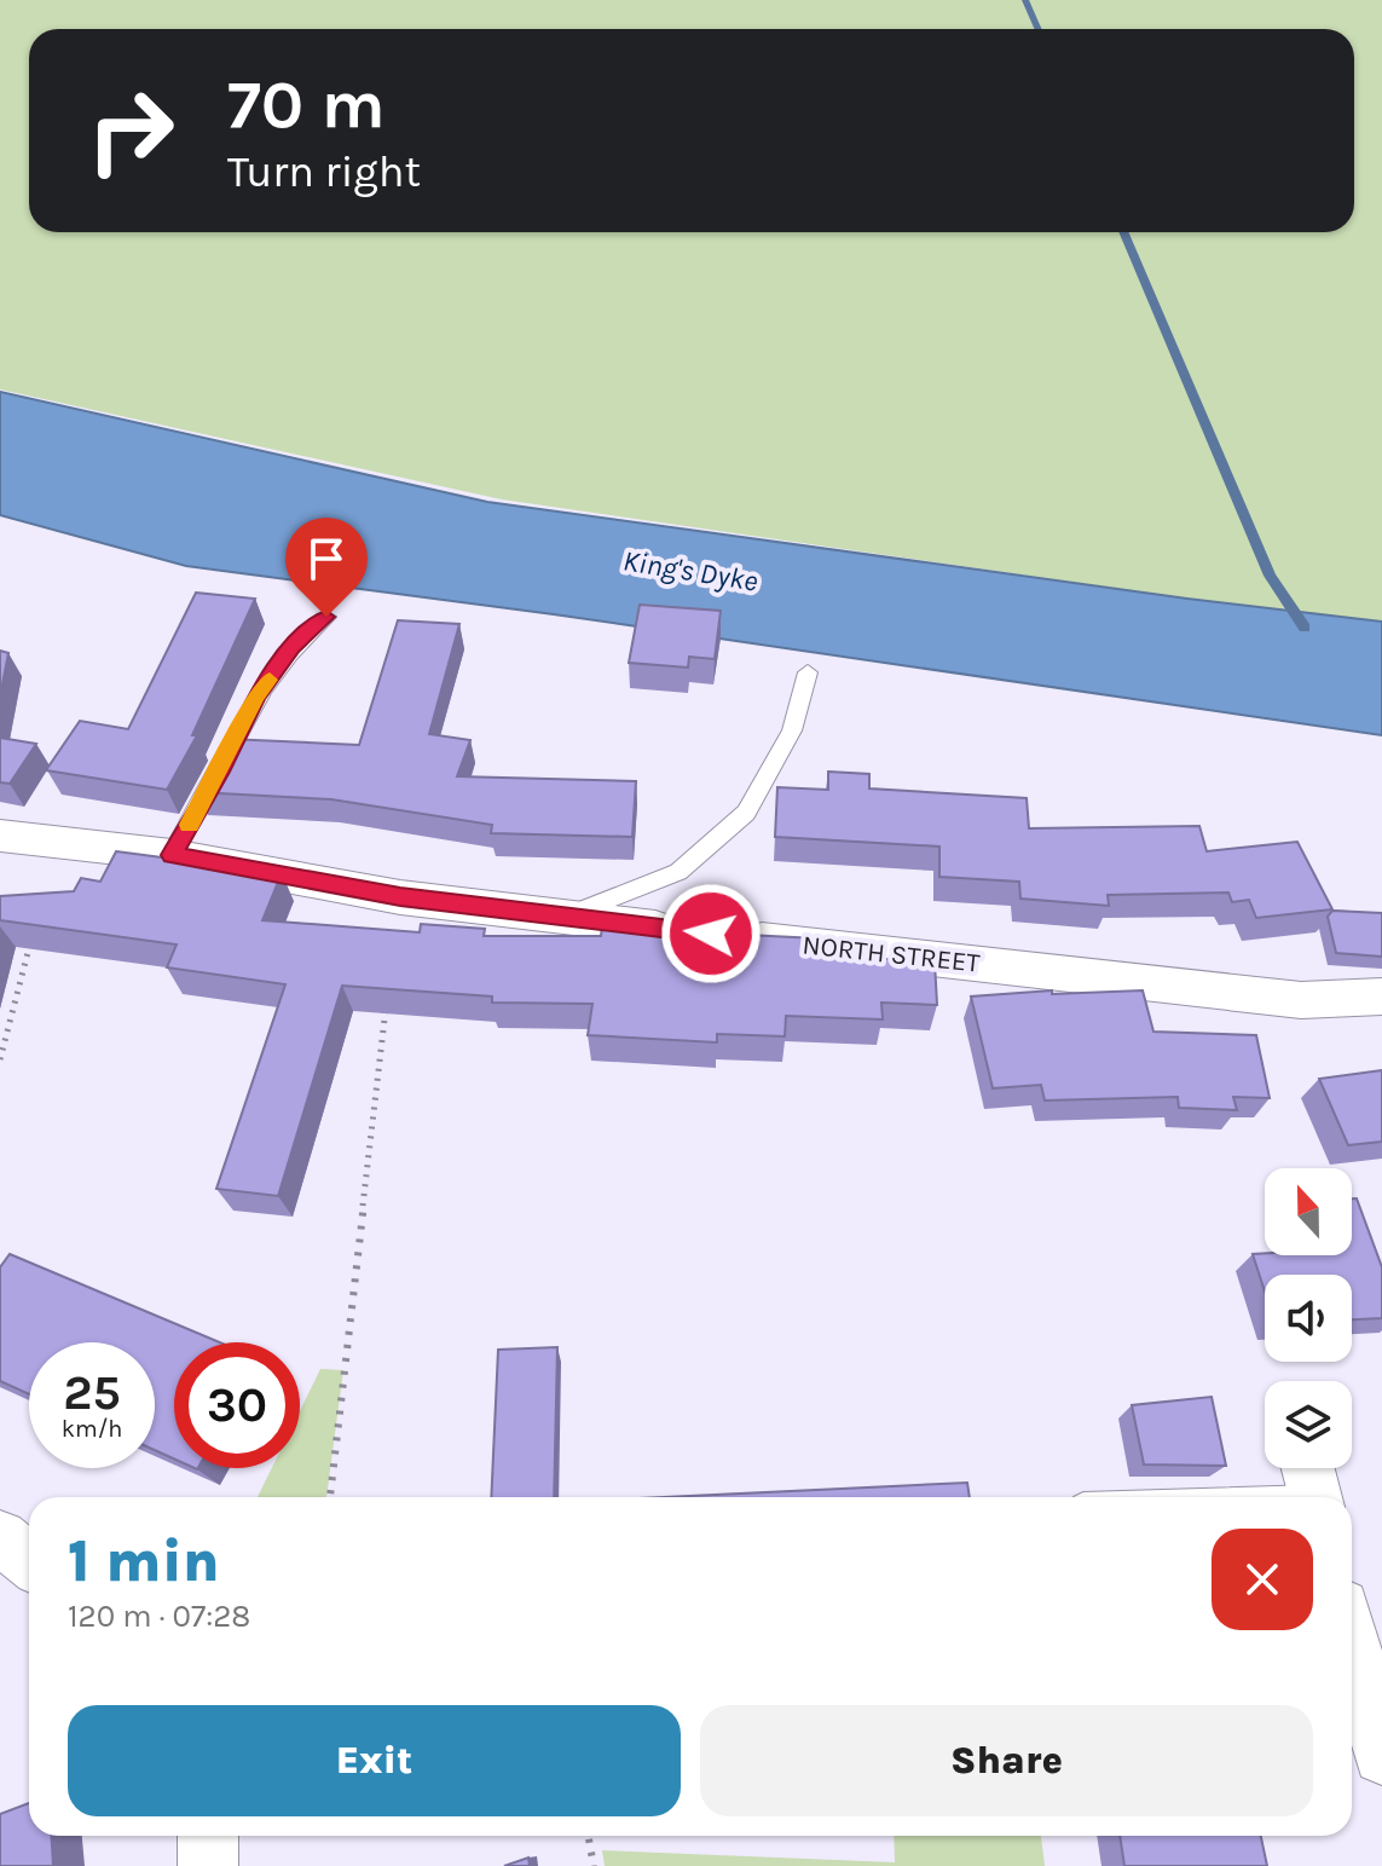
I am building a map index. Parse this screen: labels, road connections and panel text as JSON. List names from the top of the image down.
{
  "streets": {
    "street": ["NORTH STREET"]
  },
  "water": ["King's Dyke"],
  "north": "top",
  "page": {
    "turn": ["70 m", "Turn right"],
    "speed": "25 km/h",
    "limit": "30",
    "heading": ["1 min", "120 m · 07:28"],
    "buttons": ["Exit", "Share"]
  }
}
